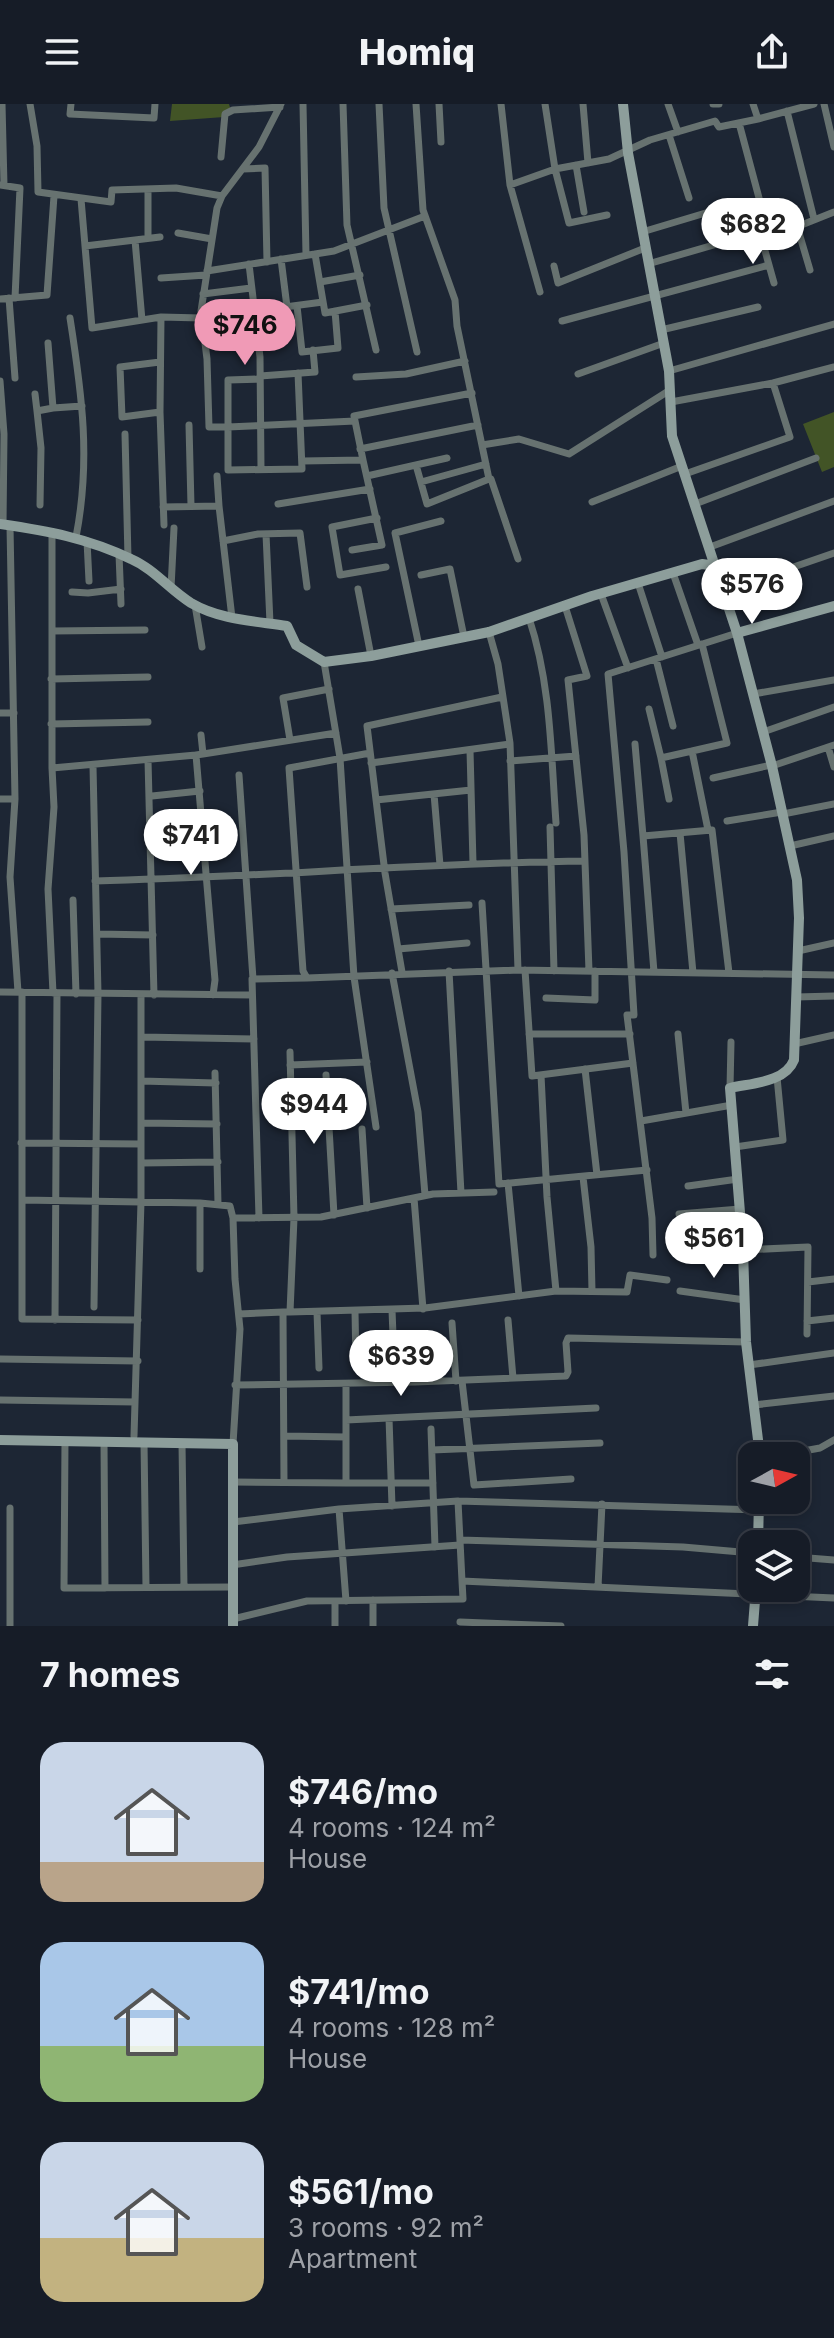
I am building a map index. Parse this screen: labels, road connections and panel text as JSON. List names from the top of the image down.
{
  "north": "right",
  "page": {
    "header": "Homiq",
    "price": [
      "$682",
      "$746",
      "$576",
      "$741",
      "$944",
      "$561",
      "$639"
    ],
    "heading": "7 homes",
    "list": [
      {
        "name": "$746/mo",
        "note": "4 rooms · 124 m² · House"
      },
      {
        "name": "$741/mo",
        "note": "4 rooms · 128 m² · House"
      },
      {
        "name": "$561/mo",
        "note": "3 rooms · 92 m² · Apartment"
      }
    ]
  }
}
